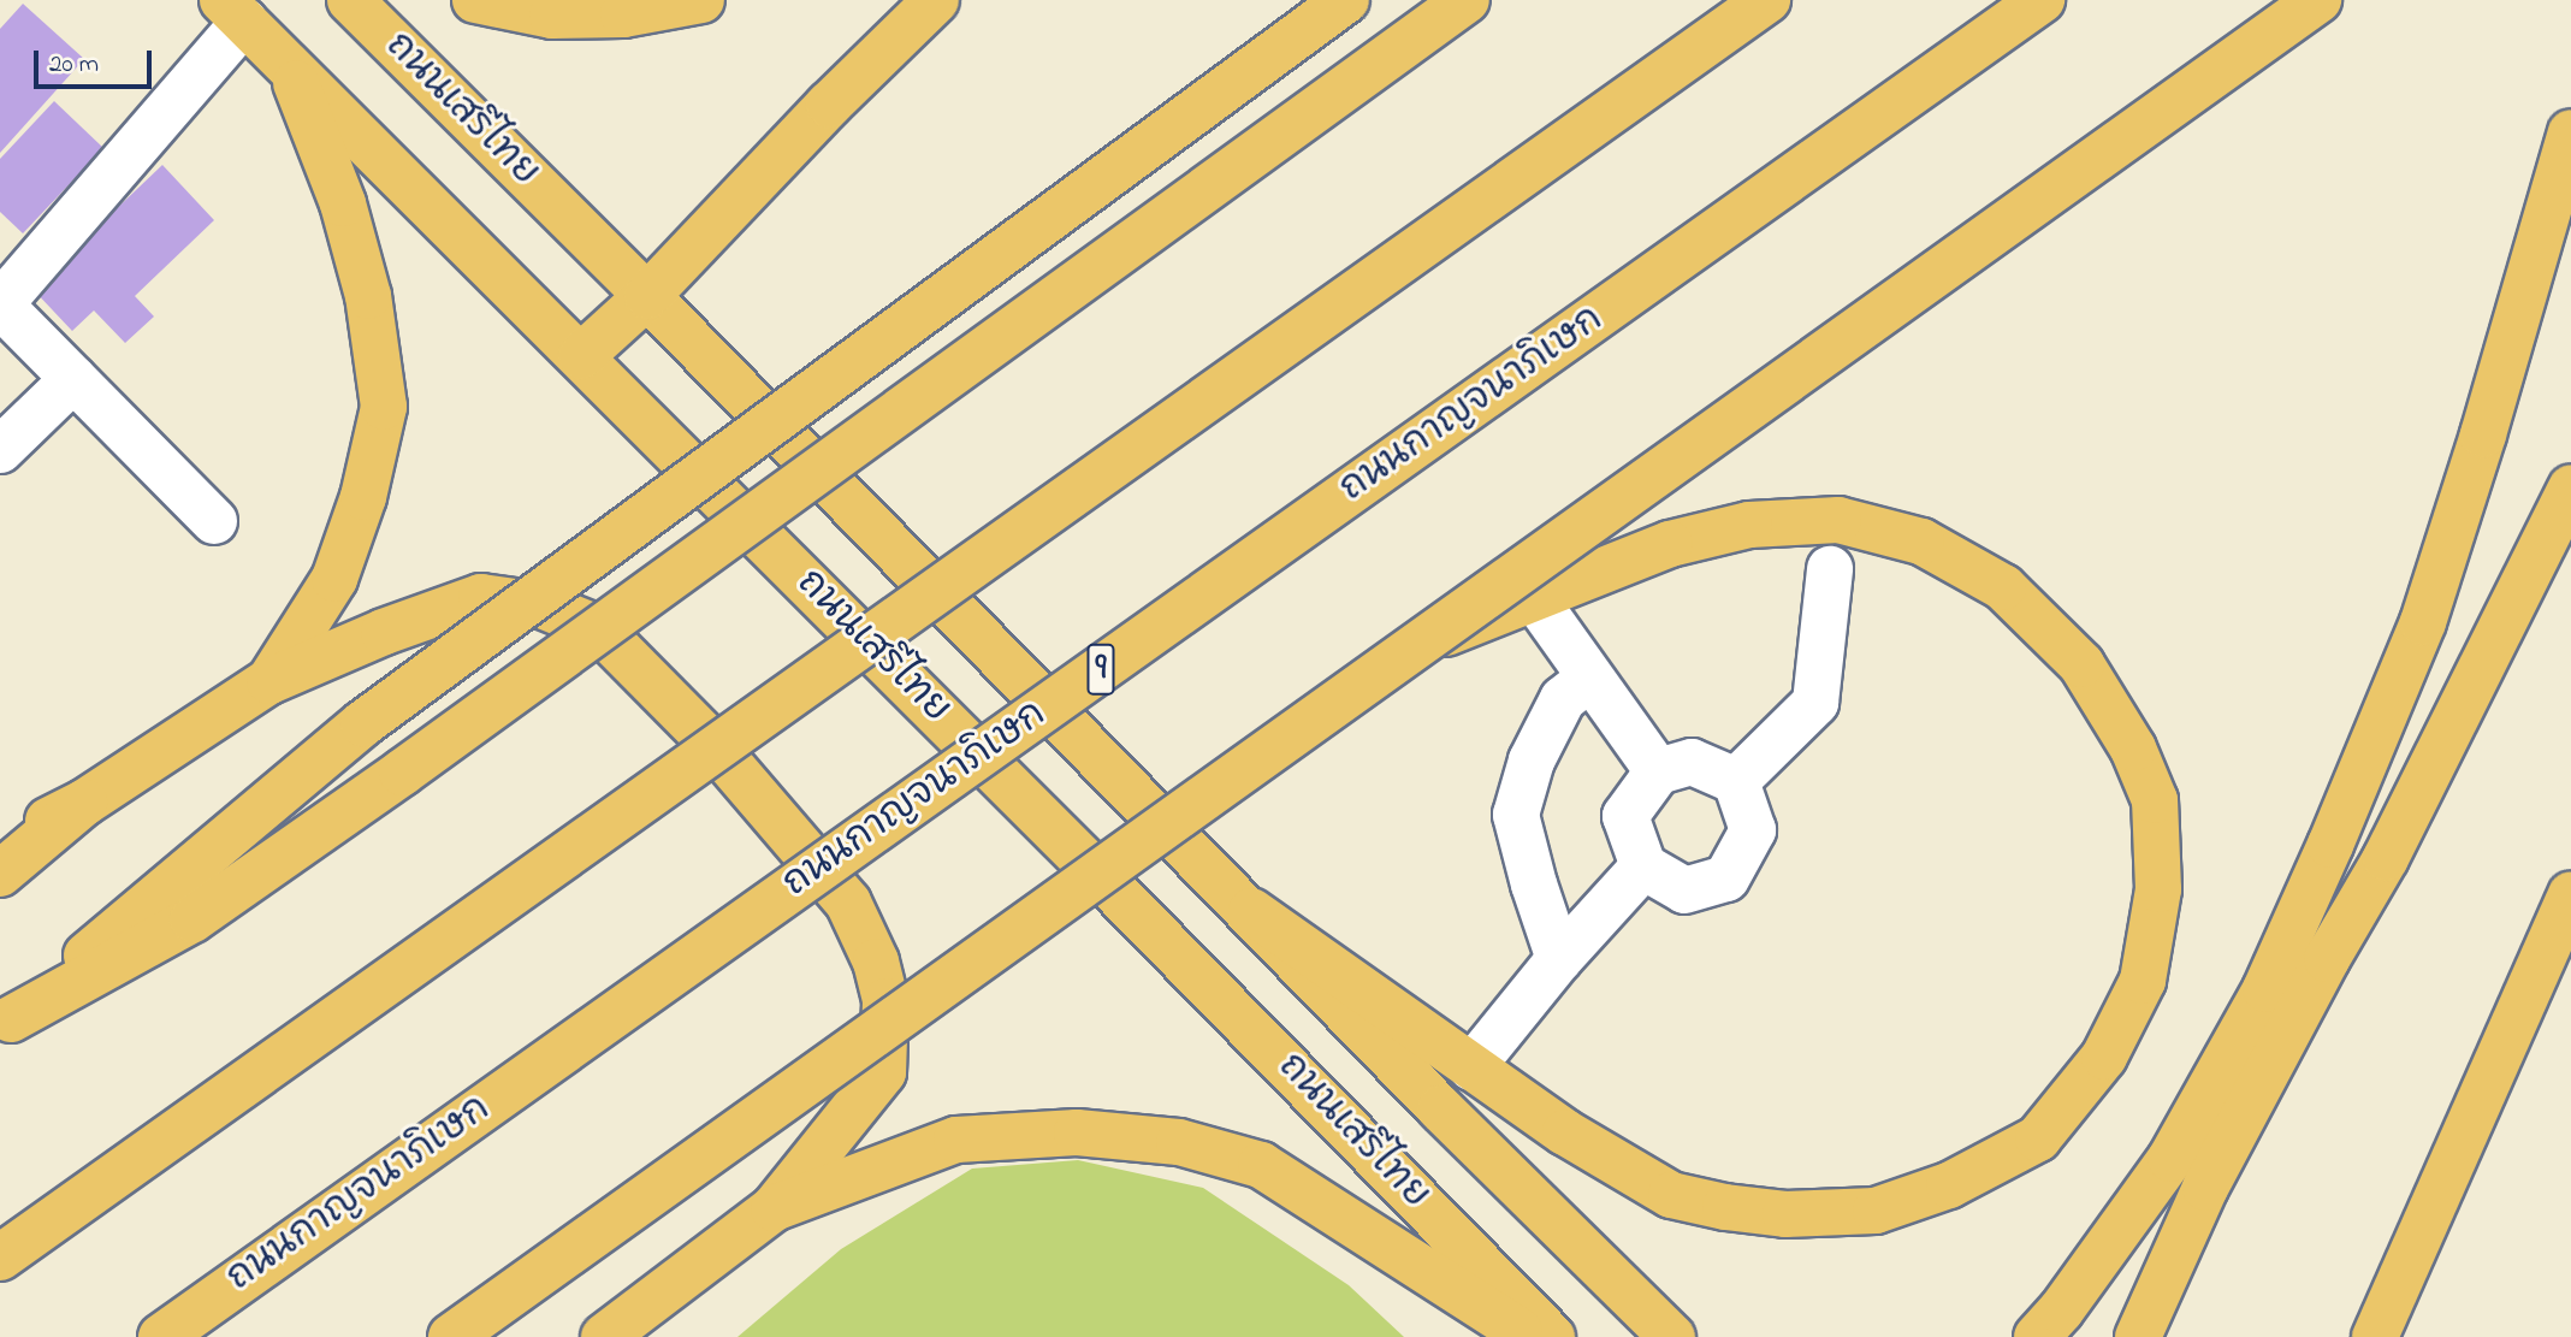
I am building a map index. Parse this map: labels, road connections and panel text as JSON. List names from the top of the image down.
{
  "streets": {
    "main road": ["ถนนเสรีไทย", "ถนนกาญจนาภิเษก", "9"]
  },
  "scale_bar": "20 m"
}
